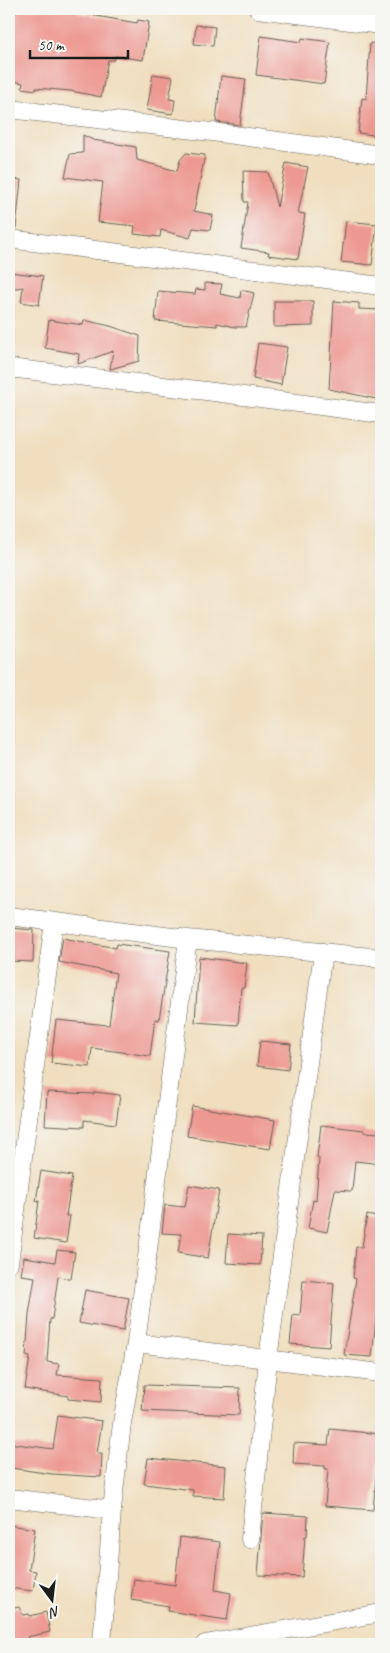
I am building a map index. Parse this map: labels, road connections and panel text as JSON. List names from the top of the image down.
{
  "scale_bar": "50 m",
  "north": "bottom"
}
